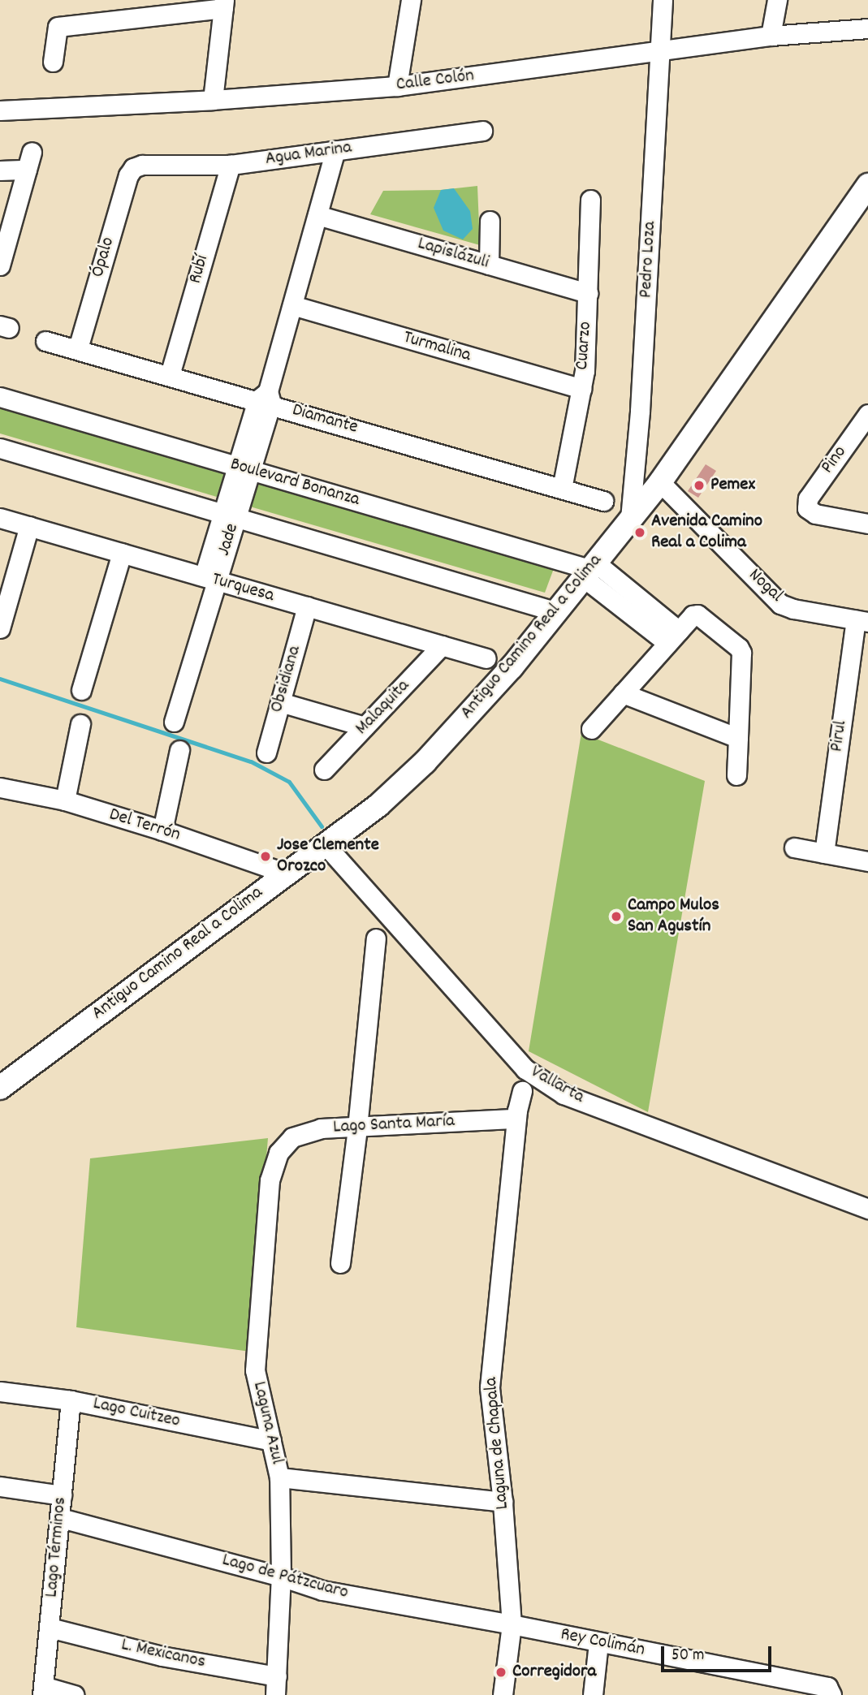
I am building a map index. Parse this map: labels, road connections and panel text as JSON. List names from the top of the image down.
{
  "streets": {
    "main road": ["Antiguo Camino Real a Colima"],
    "street": [
      "Calle Colón",
      "Agua Marina",
      "Lapislázuli",
      "Ópalo",
      "Pedro Loza",
      "Rubí",
      "Cuarzo",
      "Turmalina",
      "Diamante",
      "Pino",
      "Boulevard Bonanza",
      "Jade",
      "Nogal",
      "Turquesa",
      "Obsidiana",
      "Malaquita",
      "Pirul",
      "Del Terrón",
      "Vallarta",
      "Lago Santa María",
      "Lago Cuitzeo",
      "Laguna Azul",
      "Laguna de Chapala",
      "Lago Términos",
      "Lago de Pátzcuaro",
      "Rey Colimán",
      "L. Mexicanos"
    ]
  },
  "crossings": [
    ["Calle Colón", "Pedro Loza"],
    ["Agua Marina", "Ópalo"],
    ["Agua Marina", "Rubí"],
    ["Agua Marina", "Jade"],
    ["Lapislázuli", "Cuarzo"],
    ["Lapislázuli", "Jade"],
    ["Ópalo", "Diamante"],
    ["Pedro Loza", "Antiguo Camino Real a Colima"],
    ["Rubí", "Diamante"],
    ["Cuarzo", "Turmalina"],
    ["Cuarzo", "Diamante"],
    ["Turmalina", "Jade"],
    ["Diamante", "Jade"],
    ["Boulevard Bonanza", "Jade"],
    ["Boulevard Bonanza", "Antiguo Camino Real a Colima"],
    ["Jade", "Turquesa"],
    ["Nogal", "Antiguo Camino Real a Colima"],
    ["Nogal", "Pirul"],
    ["Turquesa", "Obsidiana"],
    ["Turquesa", "Malaquita"],
    ["Antiguo Camino Real a Colima", "Del Terrón"],
    ["Antiguo Camino Real a Colima", "Vallarta"],
    ["Lago Santa María", "Laguna Azul"],
    ["Lago Santa María", "Laguna de Chapala"],
    ["Lago Cuitzeo", "Laguna Azul"],
    ["Lago Cuitzeo", "Lago Términos"],
    ["Laguna Azul", "Lago de Pátzcuaro"],
    ["Laguna Azul", "L. Mexicanos"],
    ["Laguna de Chapala", "Lago de Pátzcuaro"],
    ["Laguna de Chapala", "Rey Colimán"],
    ["Lago Términos", "Lago de Pátzcuaro"],
    ["Lago Términos", "L. Mexicanos"],
    ["Lago de Pátzcuaro", "Rey Colimán"]
  ],
  "places": [
    "Pemex",
    "Avenida Camino Real a Colima",
    "Jose Clemente Orozco",
    "Campo Mulos San Agustín",
    "Corregidora"
  ],
  "scale_bar": "50 m"
}
